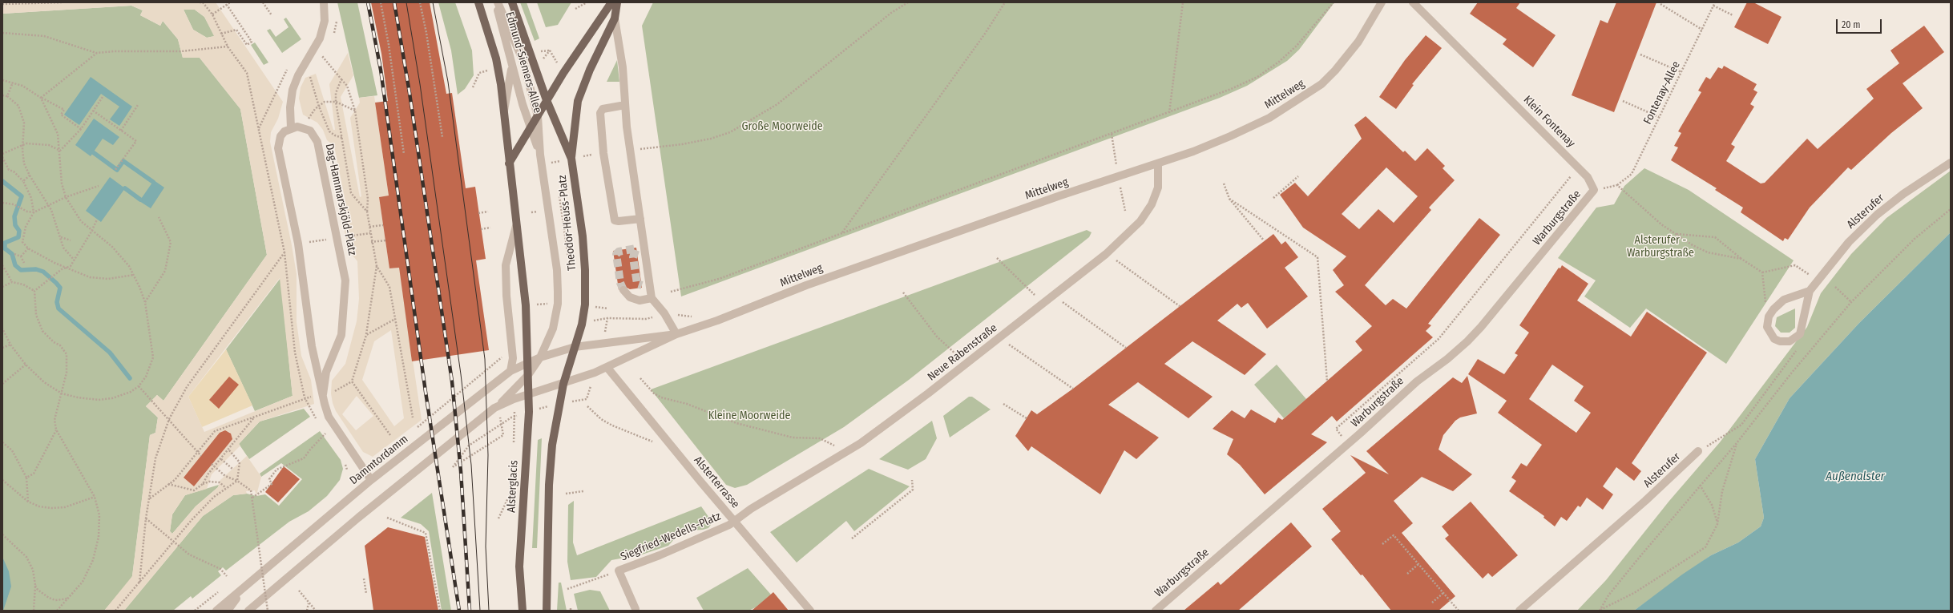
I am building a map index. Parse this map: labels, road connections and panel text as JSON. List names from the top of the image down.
{
  "streets": {
    "main road": ["Edmund-Siemers-Allee", "Theodor-Heuss-Platz", "Alsterglacis"],
    "street": [
      "Mittelweg",
      "Klein Fontenay",
      "Dag-Hammarskjöld-Platz",
      "Alsterufer",
      "Warburgstraße",
      "Neue Rabenstraße",
      "Dammtordamm",
      "Alsterterrasse",
      "Siegfried-Wedells-Platz"
    ],
    "path": ["Fontenay-Allee"]
  },
  "crossings": [
    ["Edmund-Siemers-Allee", "Theodor-Heuss-Platz"],
    ["Mittelweg", "Theodor-Heuss-Platz"],
    ["Mittelweg", "Neue Rabenstraße"],
    ["Mittelweg", "Dammtordamm"],
    ["Mittelweg", "Alsterterrasse"],
    ["Klein Fontenay", "Warburgstraße"],
    ["Dag-Hammarskjöld-Platz", "Dammtordamm"],
    ["Theodor-Heuss-Platz", "Dammtordamm"],
    ["Neue Rabenstraße", "Alsterterrasse"],
    ["Neue Rabenstraße", "Siegfried-Wedells-Platz"],
    ["Dammtordamm", "Alsterglacis"],
    ["Alsterterrasse", "Siegfried-Wedells-Platz"]
  ],
  "water": ["Außenalster"],
  "parks": ["Große Moorweide", "Alsterufer - Warburgstraße", "Kleine Moorweide"],
  "scale_bar": "20 m"
}
